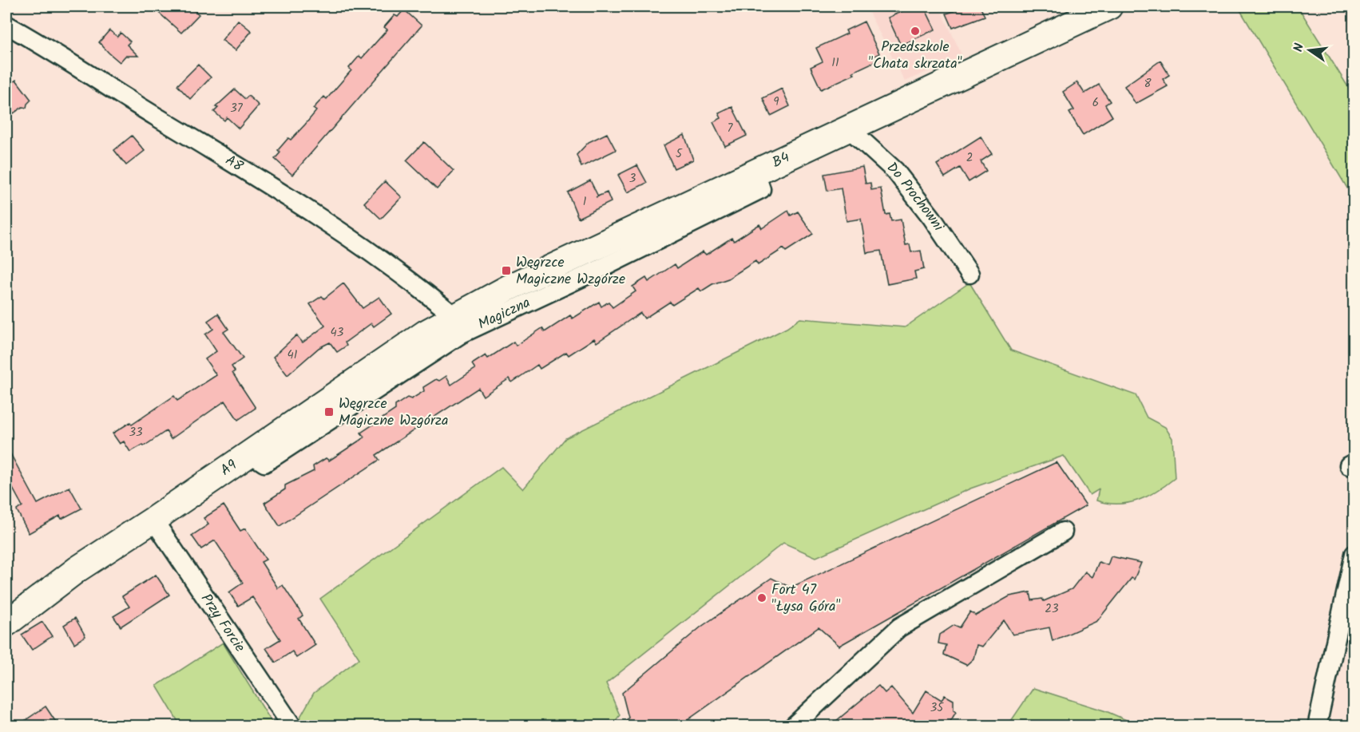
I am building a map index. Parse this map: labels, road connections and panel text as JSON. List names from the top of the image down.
{
  "streets": {
    "street": [
      "B4",
      "A8",
      "Do Prochowni",
      "Magiczna",
      "A9",
      "Przy Forcie"
    ]
  },
  "crossings": [
    ["B4", "A8"],
    ["B4", "Do Prochowni"],
    ["B4", "Magiczna"],
    ["B4", "A9"],
    ["A8", "A9"],
    ["Magiczna", "A9"],
    ["A9", "Przy Forcie"]
  ],
  "places": {
    "other": ["Przedszkole \"Chata skrzata\"", "Fort 47 \"Łysa Góra\""],
    "transit": ["Węgrzce Magiczne Wzgórze", "Węgrzce Magiczne Wzgórza"]
  },
  "house_numbers": [
    "11",
    "8",
    "9",
    "6",
    "37",
    "7",
    "5",
    "2",
    "3",
    "1",
    "43",
    "41",
    "33",
    "23",
    "35"
  ],
  "north": "left"
}
